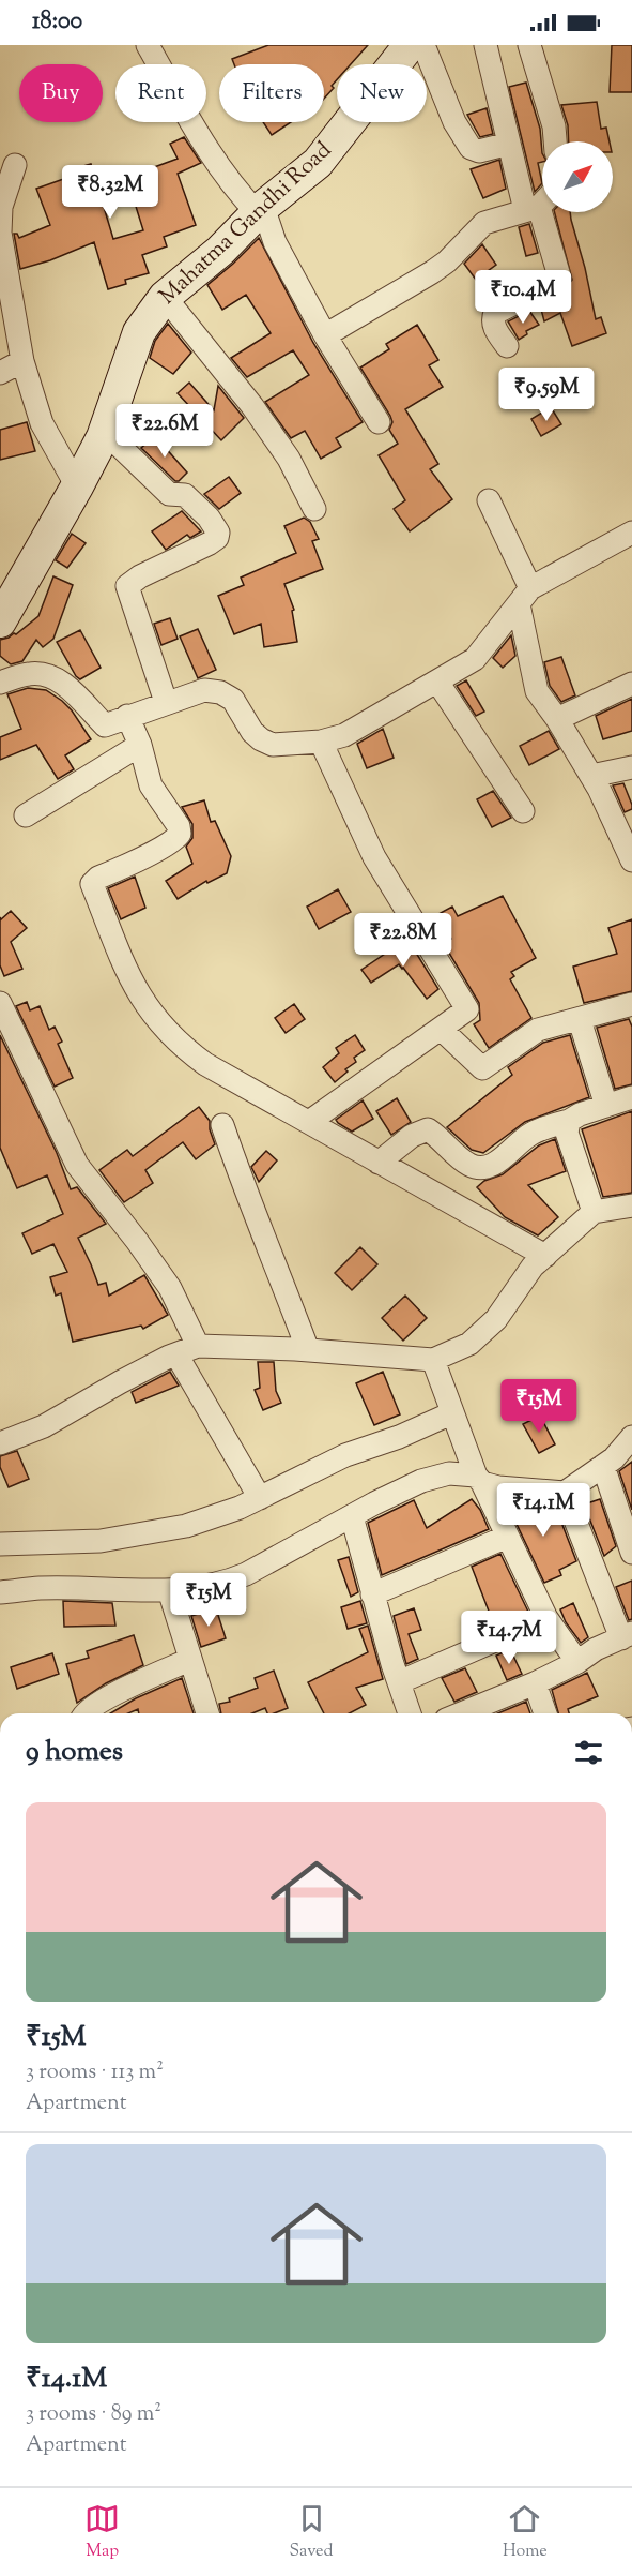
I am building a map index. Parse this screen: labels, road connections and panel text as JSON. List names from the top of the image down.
{
  "streets": {
    "main road": ["Mahatma Gandhi Road"]
  },
  "north": "top right",
  "page": {
    "status": "18:00",
    "chip": [
      "Buy",
      "Rent",
      "Filters",
      "New"
    ],
    "price": [
      "₹8.32M",
      "₹10.4M",
      "₹9.59M",
      "₹22.6M",
      "₹22.8M",
      "₹15M",
      "₹14.1M",
      "₹15M",
      "₹14.7M"
    ],
    "heading": "9 homes",
    "list": [
      {
        "name": "₹15M",
        "note": "3 rooms · 113 m² · Apartment"
      },
      {
        "name": "₹14.1M",
        "note": "3 rooms · 89 m² · Apartment"
      }
    ],
    "tabs": ["Map", "Saved", "Home"]
  }
}
